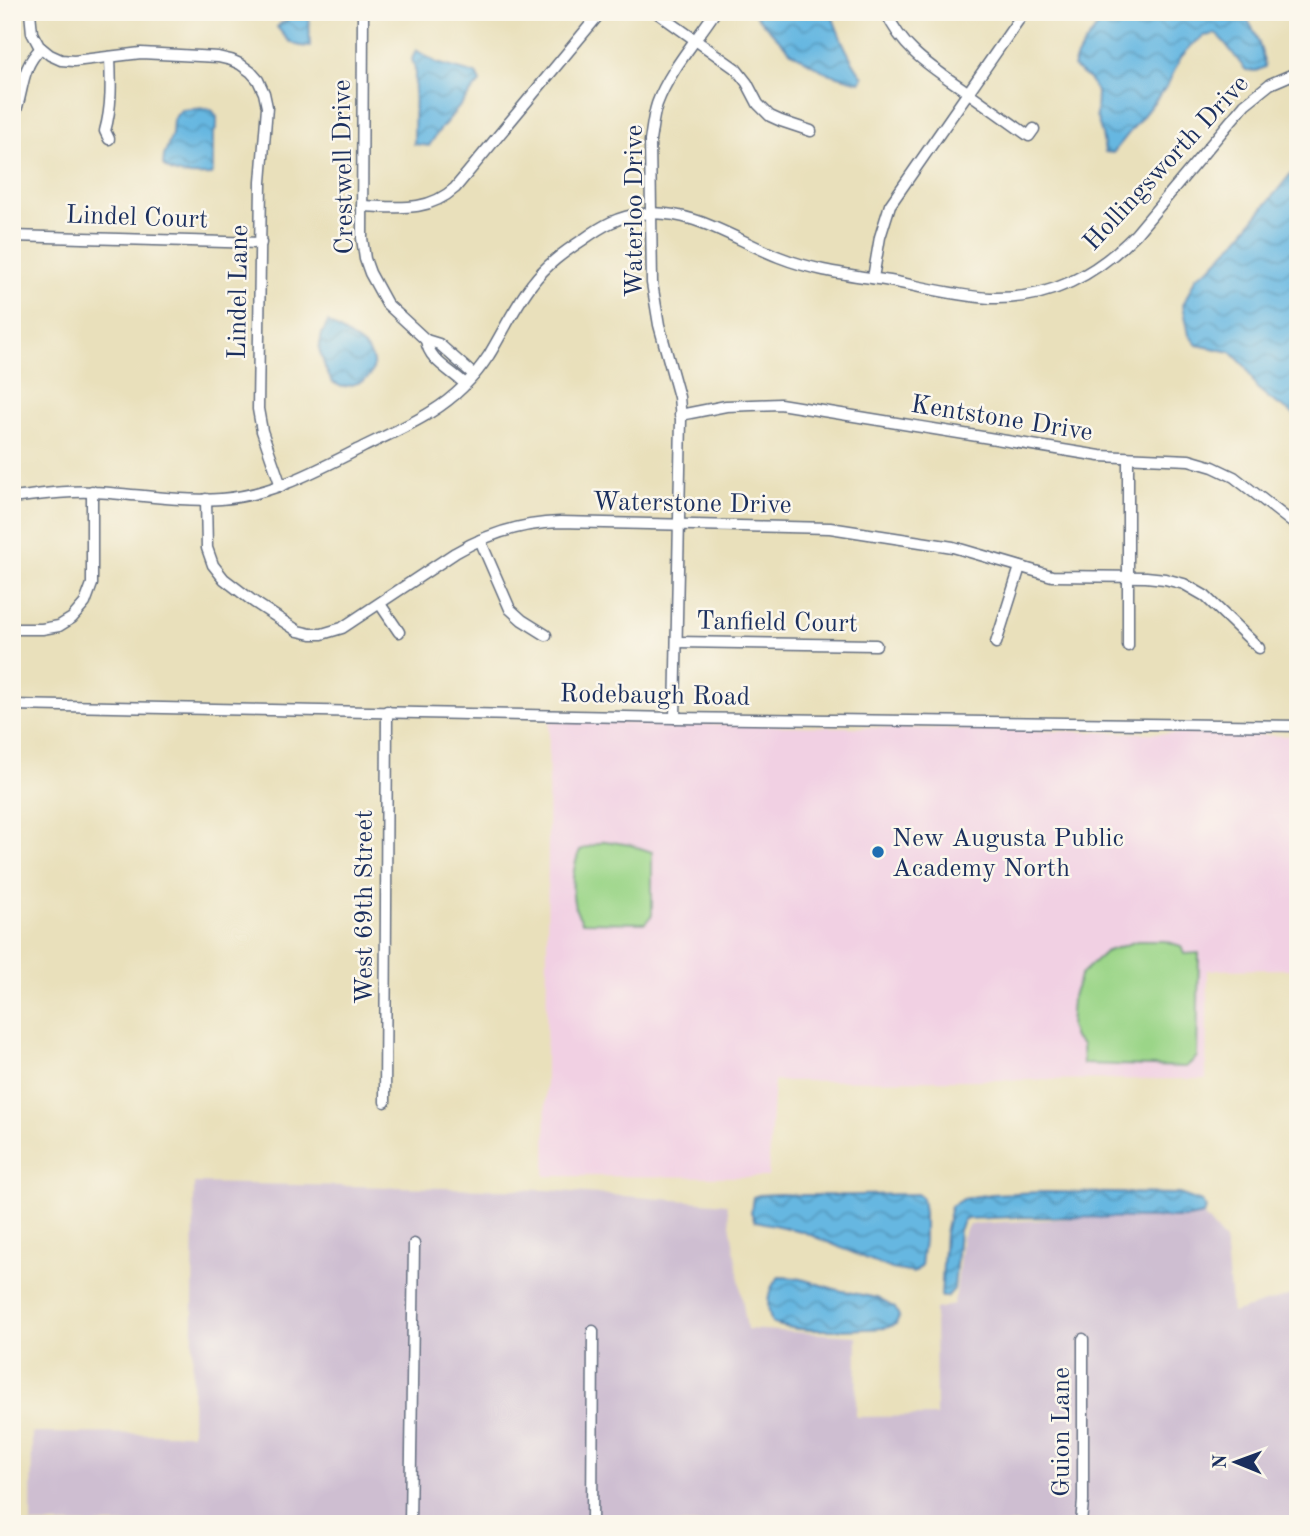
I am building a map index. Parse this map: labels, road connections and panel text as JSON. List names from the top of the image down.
{
  "streets": {
    "street": [
      "Hollingsworth Drive",
      "Crestwell Drive",
      "Waterloo Drive",
      "Lindel Court",
      "Lindel Lane",
      "Kentstone Drive",
      "Waterstone Drive",
      "Tanfield Court",
      "Rodebaugh Road",
      "West 69th Street",
      "Guion Lane"
    ]
  },
  "crossings": [
    ["Hollingsworth Drive", "Crestwell Drive"],
    ["Hollingsworth Drive", "Waterloo Drive"],
    ["Hollingsworth Drive", "Lindel Lane"],
    ["Hollingsworth Drive", "Waterstone Drive"],
    ["Waterloo Drive", "Kentstone Drive"],
    ["Waterloo Drive", "Waterstone Drive"],
    ["Waterloo Drive", "Tanfield Court"],
    ["Waterloo Drive", "Rodebaugh Road"],
    ["Lindel Court", "Lindel Lane"],
    ["Rodebaugh Road", "West 69th Street"]
  ],
  "places": ["New Augusta Public Academy North"],
  "north": "left"
}
